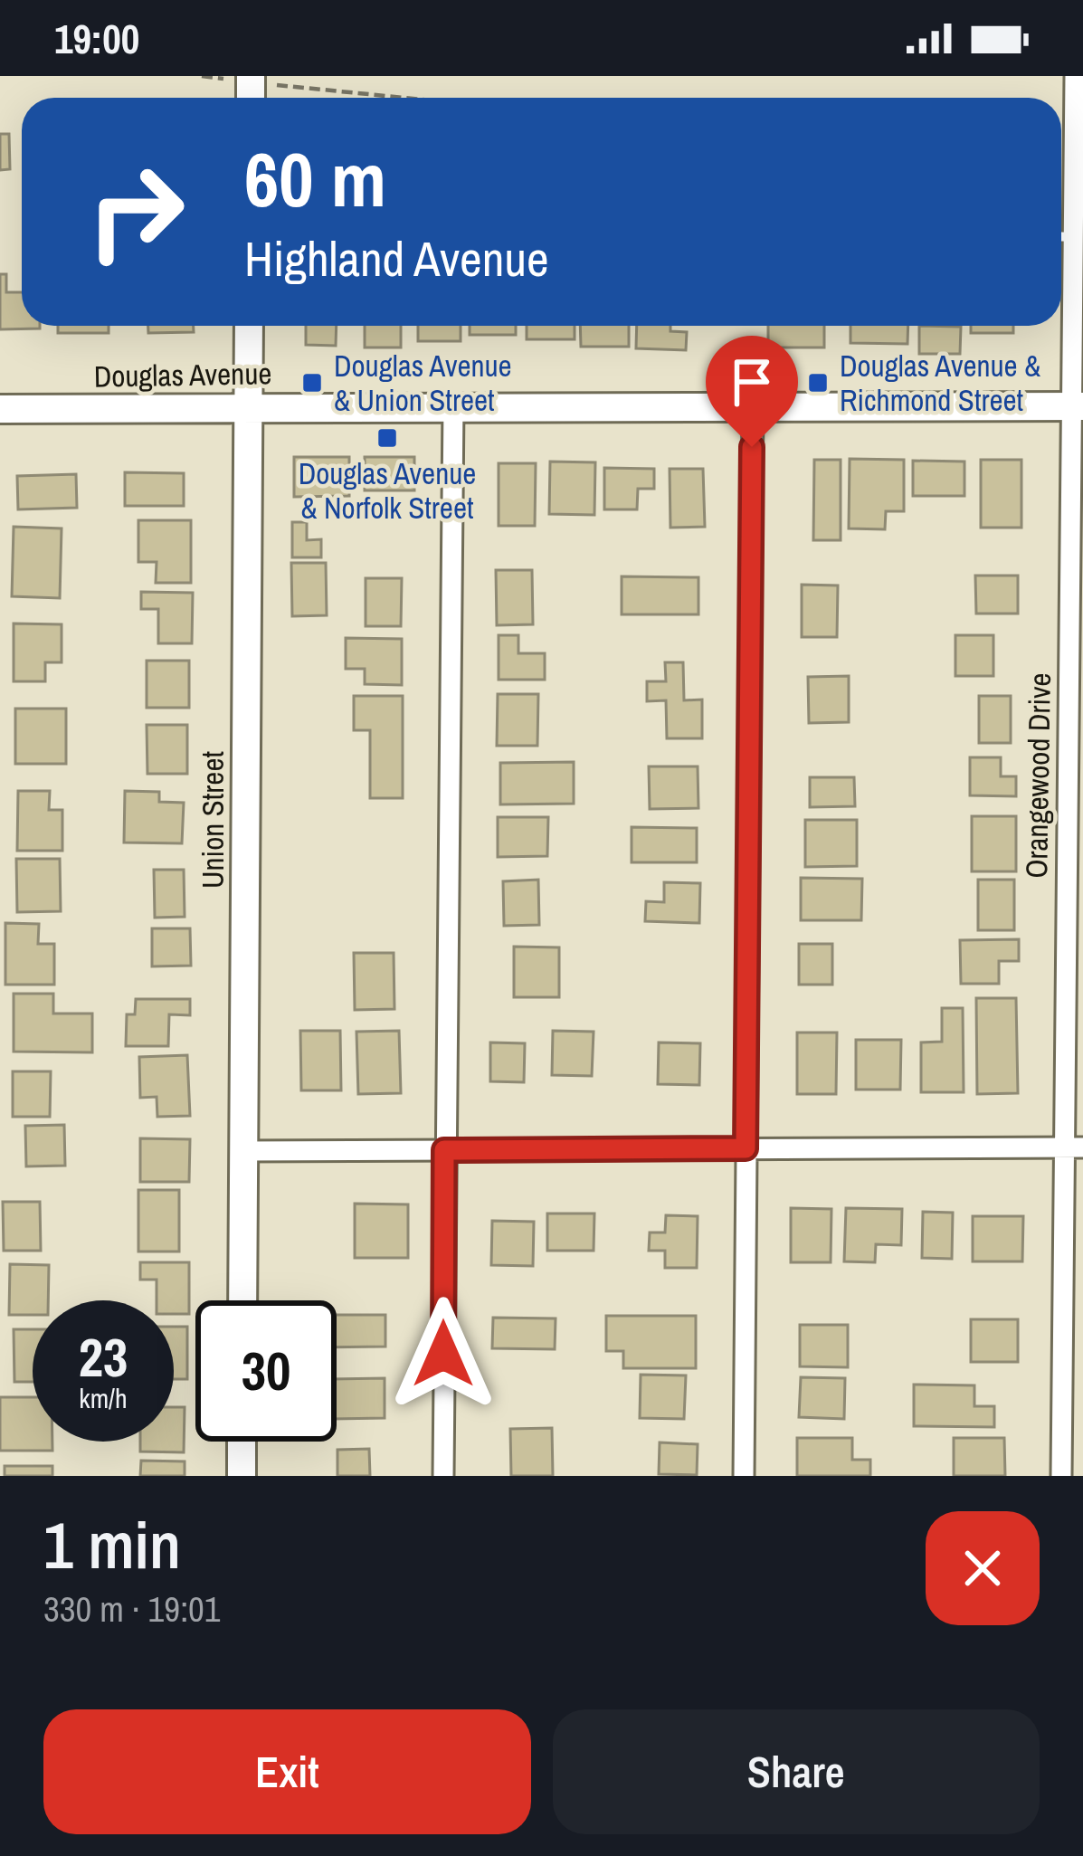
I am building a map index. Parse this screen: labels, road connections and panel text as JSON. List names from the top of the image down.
{
  "streets": {
    "street": ["Douglas Avenue", "Orangewood Drive", "Union Street"]
  },
  "crossings": [
    ["Douglas Avenue", "Orangewood Drive"],
    ["Douglas Avenue", "Union Street"]
  ],
  "places": {
    "transit": ["Douglas Avenue & Union Street", "Douglas Avenue & Richmond Street", "Douglas Avenue & Norfolk Street"]
  },
  "page": {
    "status": "19:00",
    "turn": ["60 m", "Highland Avenue"],
    "speed": "23 km/h",
    "limit": "30",
    "heading": ["1 min", "330 m · 19:01"],
    "buttons": ["Exit", "Share"]
  }
}
